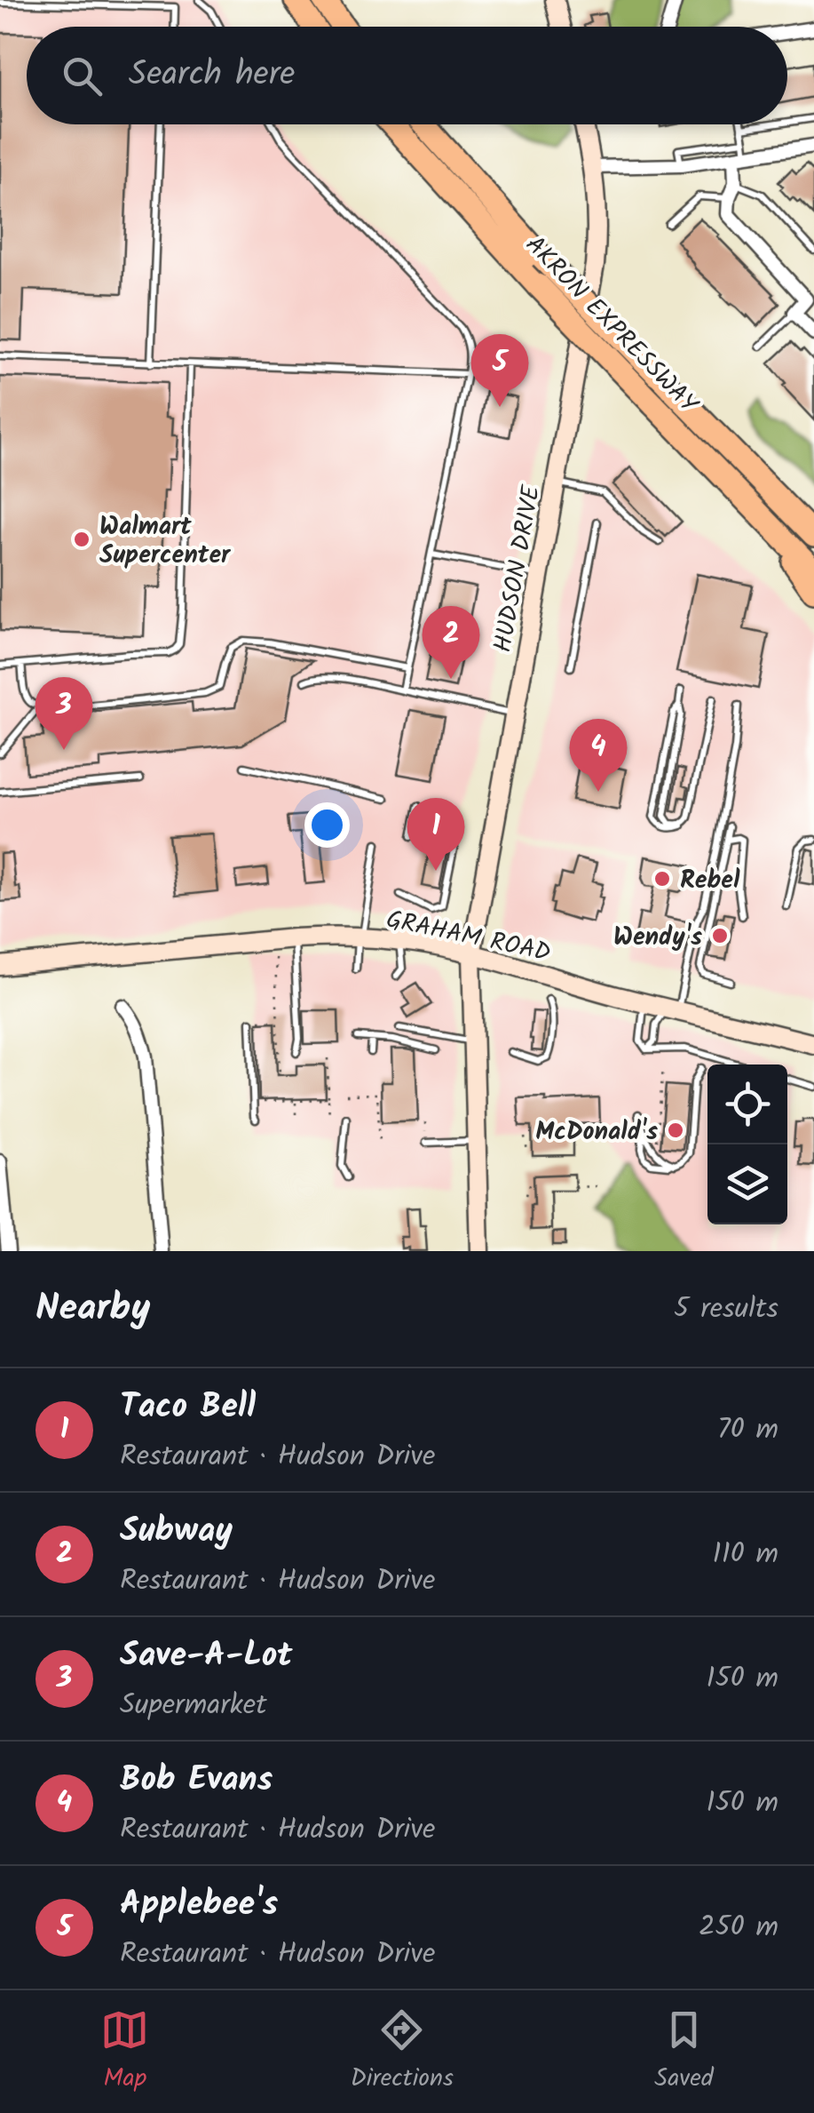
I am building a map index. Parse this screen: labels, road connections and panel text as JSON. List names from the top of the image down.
{
  "streets": {
    "highway": ["AKRON EXPRESSWAY"],
    "street": ["HUDSON DRIVE", "GRAHAM ROAD"]
  },
  "crossings": [
    ["HUDSON DRIVE", "GRAHAM ROAD"]
  ],
  "places": [
    "Walmart Supercenter",
    "Rebel",
    "Wendy's",
    "McDonald's"
  ],
  "page": {
    "search": "Search here",
    "pins": [
      "5",
      "2",
      "3",
      "4",
      "1"
    ],
    "heading": ["Nearby", "5 results"],
    "list": [
      {
        "mark": "1",
        "name": "Taco Bell",
        "note": "Restaurant · Hudson Drive",
        "value": "70 m"
      },
      {
        "mark": "2",
        "name": "Subway",
        "note": "Restaurant · Hudson Drive",
        "value": "110 m"
      },
      {
        "mark": "3",
        "name": "Save-A-Lot",
        "note": "Supermarket",
        "value": "150 m"
      },
      {
        "mark": "4",
        "name": "Bob Evans",
        "note": "Restaurant · Hudson Drive",
        "value": "150 m"
      },
      {
        "mark": "5",
        "name": "Applebee's",
        "note": "Restaurant · Hudson Drive",
        "value": "250 m"
      }
    ],
    "nav": ["Map", "Directions", "Saved"]
  }
}
